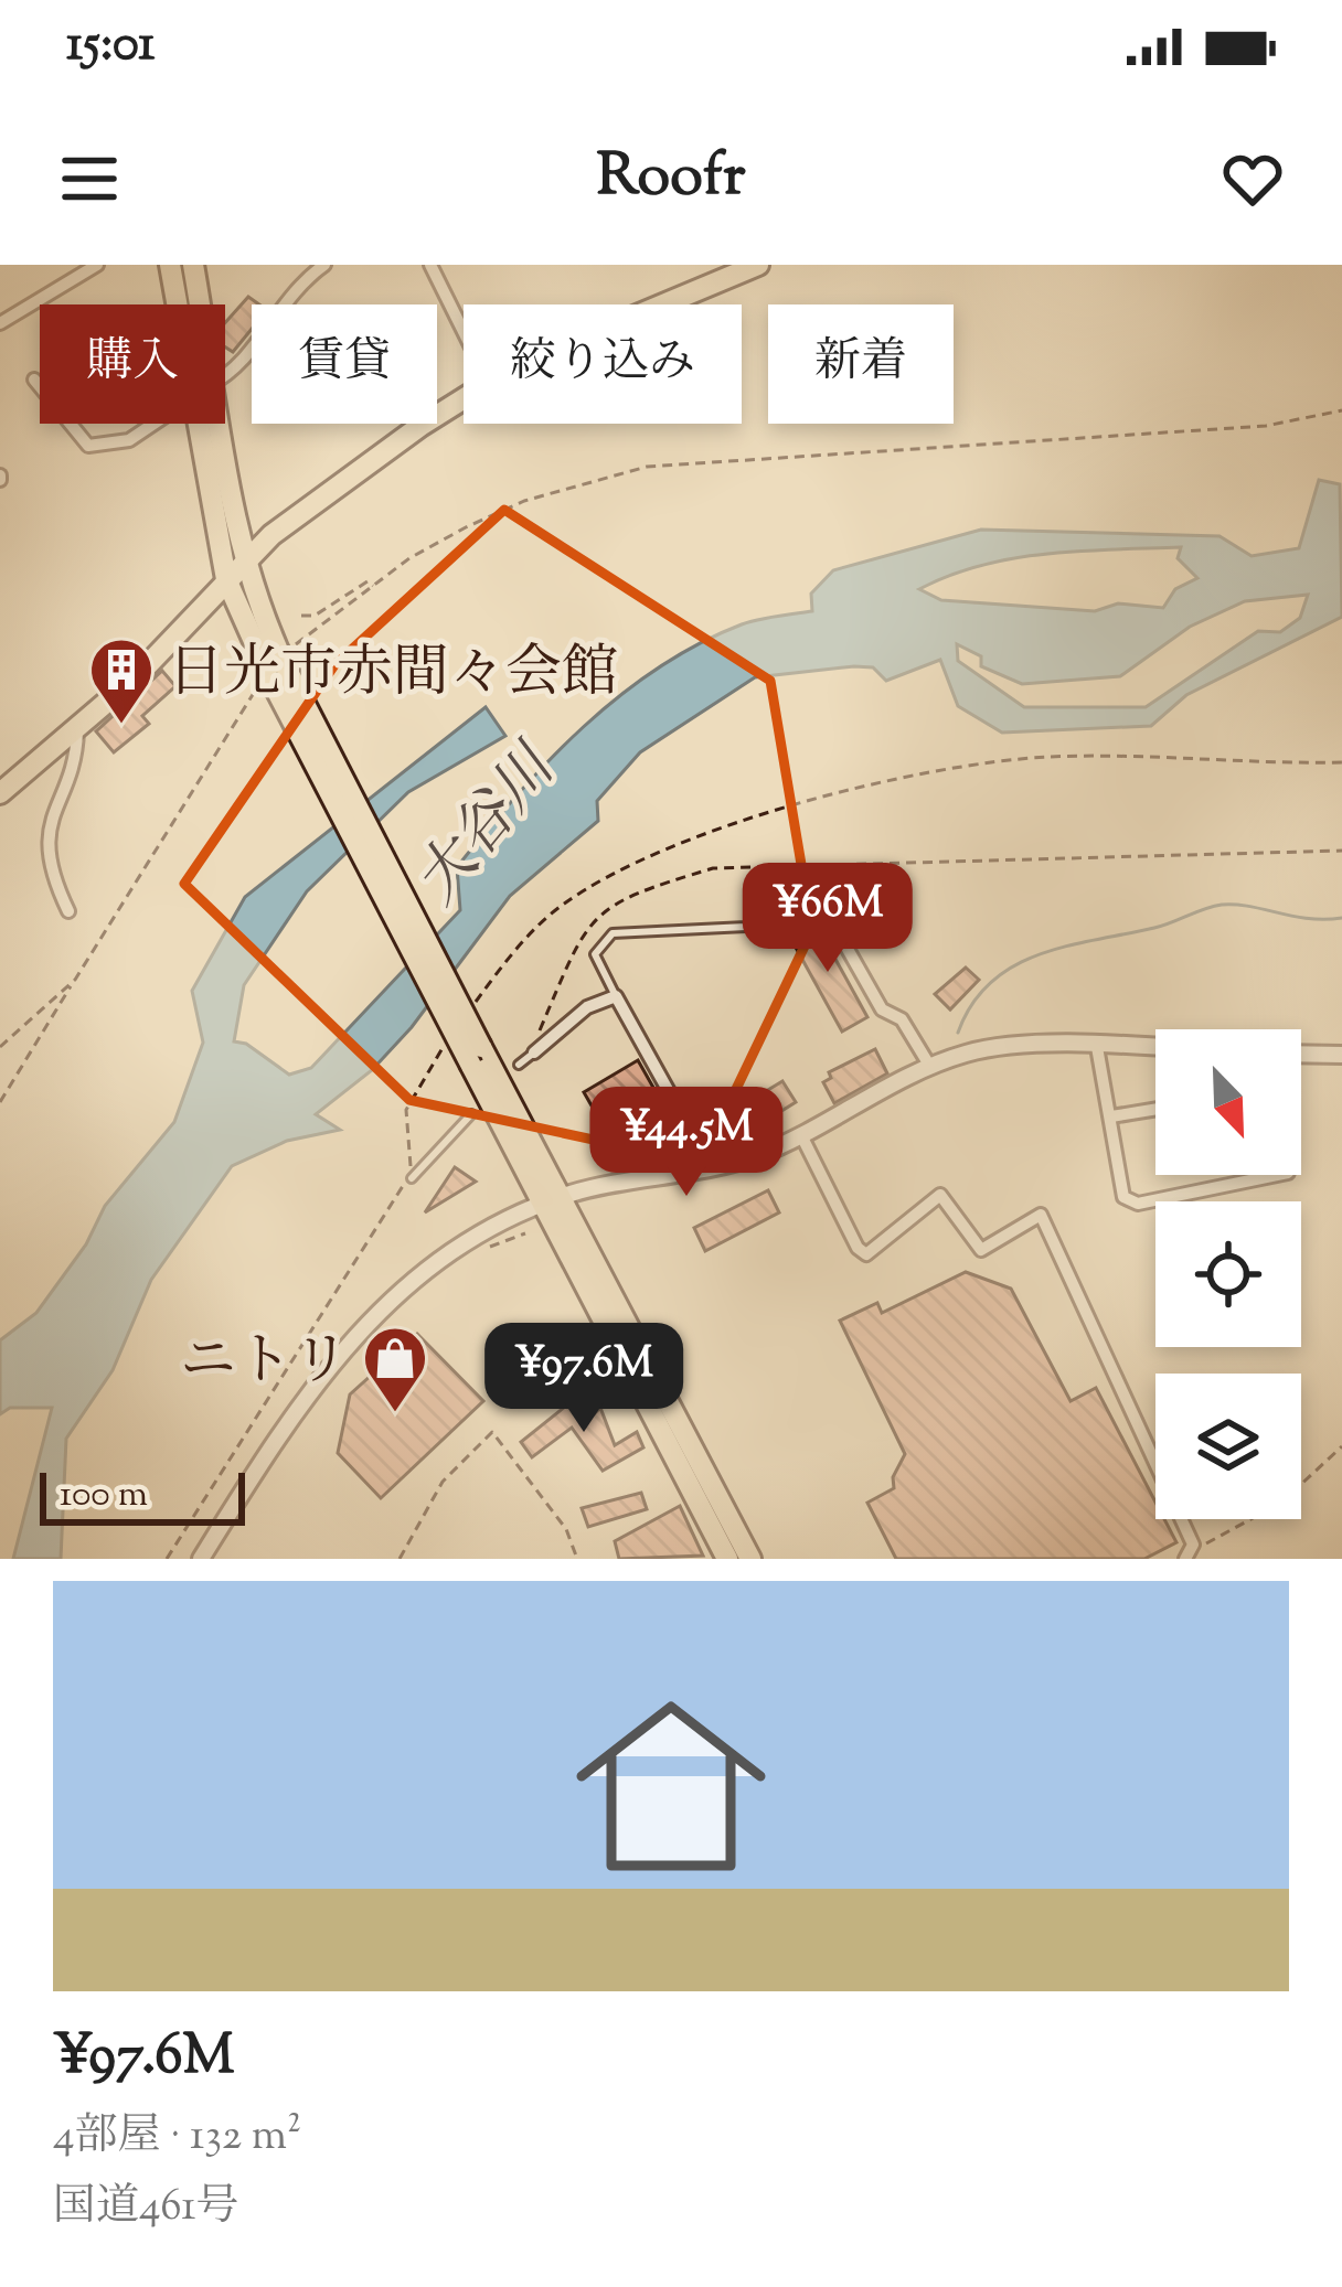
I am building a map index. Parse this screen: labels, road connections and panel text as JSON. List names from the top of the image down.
{
  "water": ["大谷川"],
  "places": {
    "building": ["日光市赤間々会館"],
    "shop": ["ニトリ"]
  },
  "scale_bar": "100 m",
  "north": "bottom right",
  "page": {
    "status": "15:01",
    "header": "Roofr",
    "chip": [
      "購入",
      "賃貸",
      "絞り込み",
      "新着"
    ],
    "price": ["¥66M", "¥44.5M", "¥97.6M"],
    "scale": "100 m",
    "list": [
      {
        "name": "¥97.6M",
        "note": "4部屋 · 132 m² · 国道461号"
      }
    ]
  }
}
